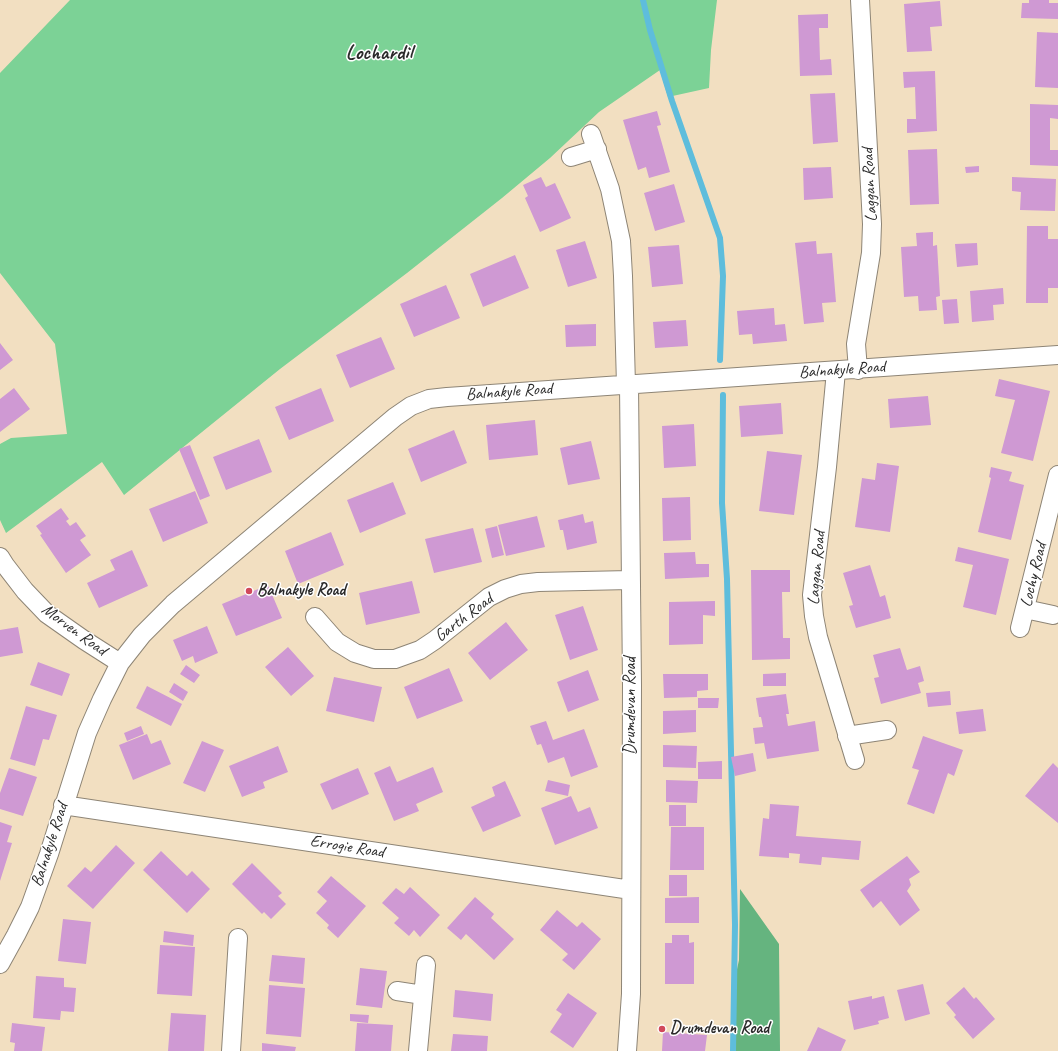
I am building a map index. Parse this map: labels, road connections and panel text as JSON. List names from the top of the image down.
{
  "streets": {
    "street": [
      "Laggan Road",
      "Balnakyle Road",
      "Lochy Road",
      "Garth Road",
      "Morven Road",
      "Drumdevan Road",
      "Errogie Road"
    ]
  },
  "crossings": [
    ["Laggan Road", "Balnakyle Road"],
    ["Balnakyle Road", "Morven Road"],
    ["Balnakyle Road", "Drumdevan Road"],
    ["Balnakyle Road", "Errogie Road"],
    ["Garth Road", "Drumdevan Road"],
    ["Drumdevan Road", "Errogie Road"]
  ],
  "districts": ["Lochardil"],
  "places": ["Balnakyle Road", "Drumdevan Road"]
}
